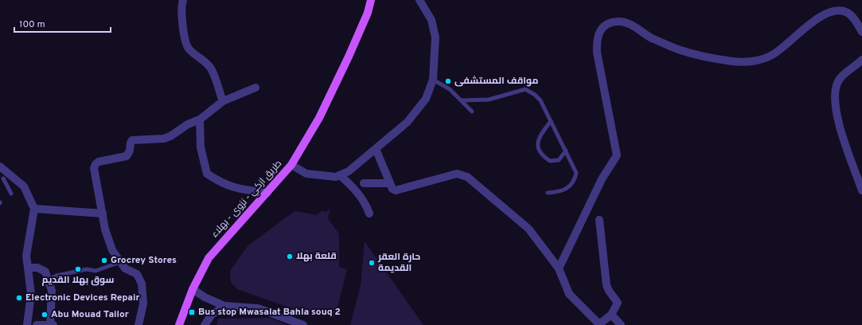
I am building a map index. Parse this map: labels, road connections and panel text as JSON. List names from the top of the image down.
{
  "streets": {
    "main road": ["طريق ازكي - نزوى - بهلاء"]
  },
  "places": {
    "other": [
      "مواقف المستشفى",
      "قلعة بهلا",
      "Grocrey Stores",
      "حارة العقر القديمة",
      "سوق بهلا القديم",
      "Electronic Devices Repair",
      "Abu Mouad Tailor"
    ],
    "transit": ["Bus stop Mwasalat Bahla souq 2"]
  },
  "scale_bar": "100 m"
}
